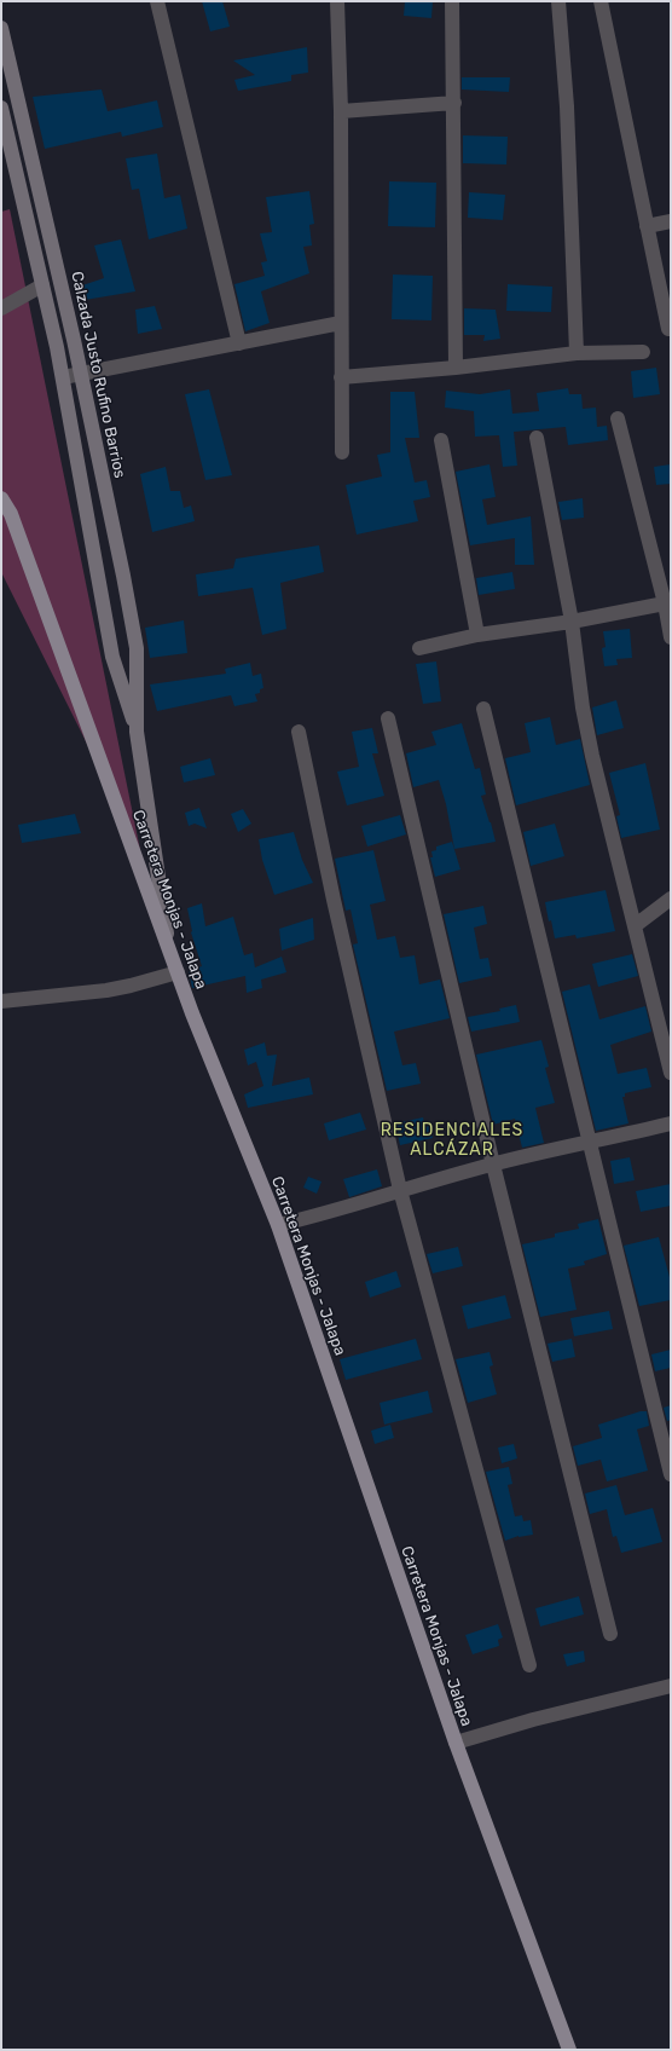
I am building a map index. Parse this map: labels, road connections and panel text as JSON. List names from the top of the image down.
{
  "streets": {
    "main road": ["Carretera Monjas - Jalapa"],
    "street": ["Calzada Justo Rufino Barrios"]
  },
  "crossings": [
    ["Calzada Justo Rufino Barrios", "Carretera Monjas - Jalapa"]
  ],
  "districts": ["RESIDENCIALES ALCÁZAR"]
}
